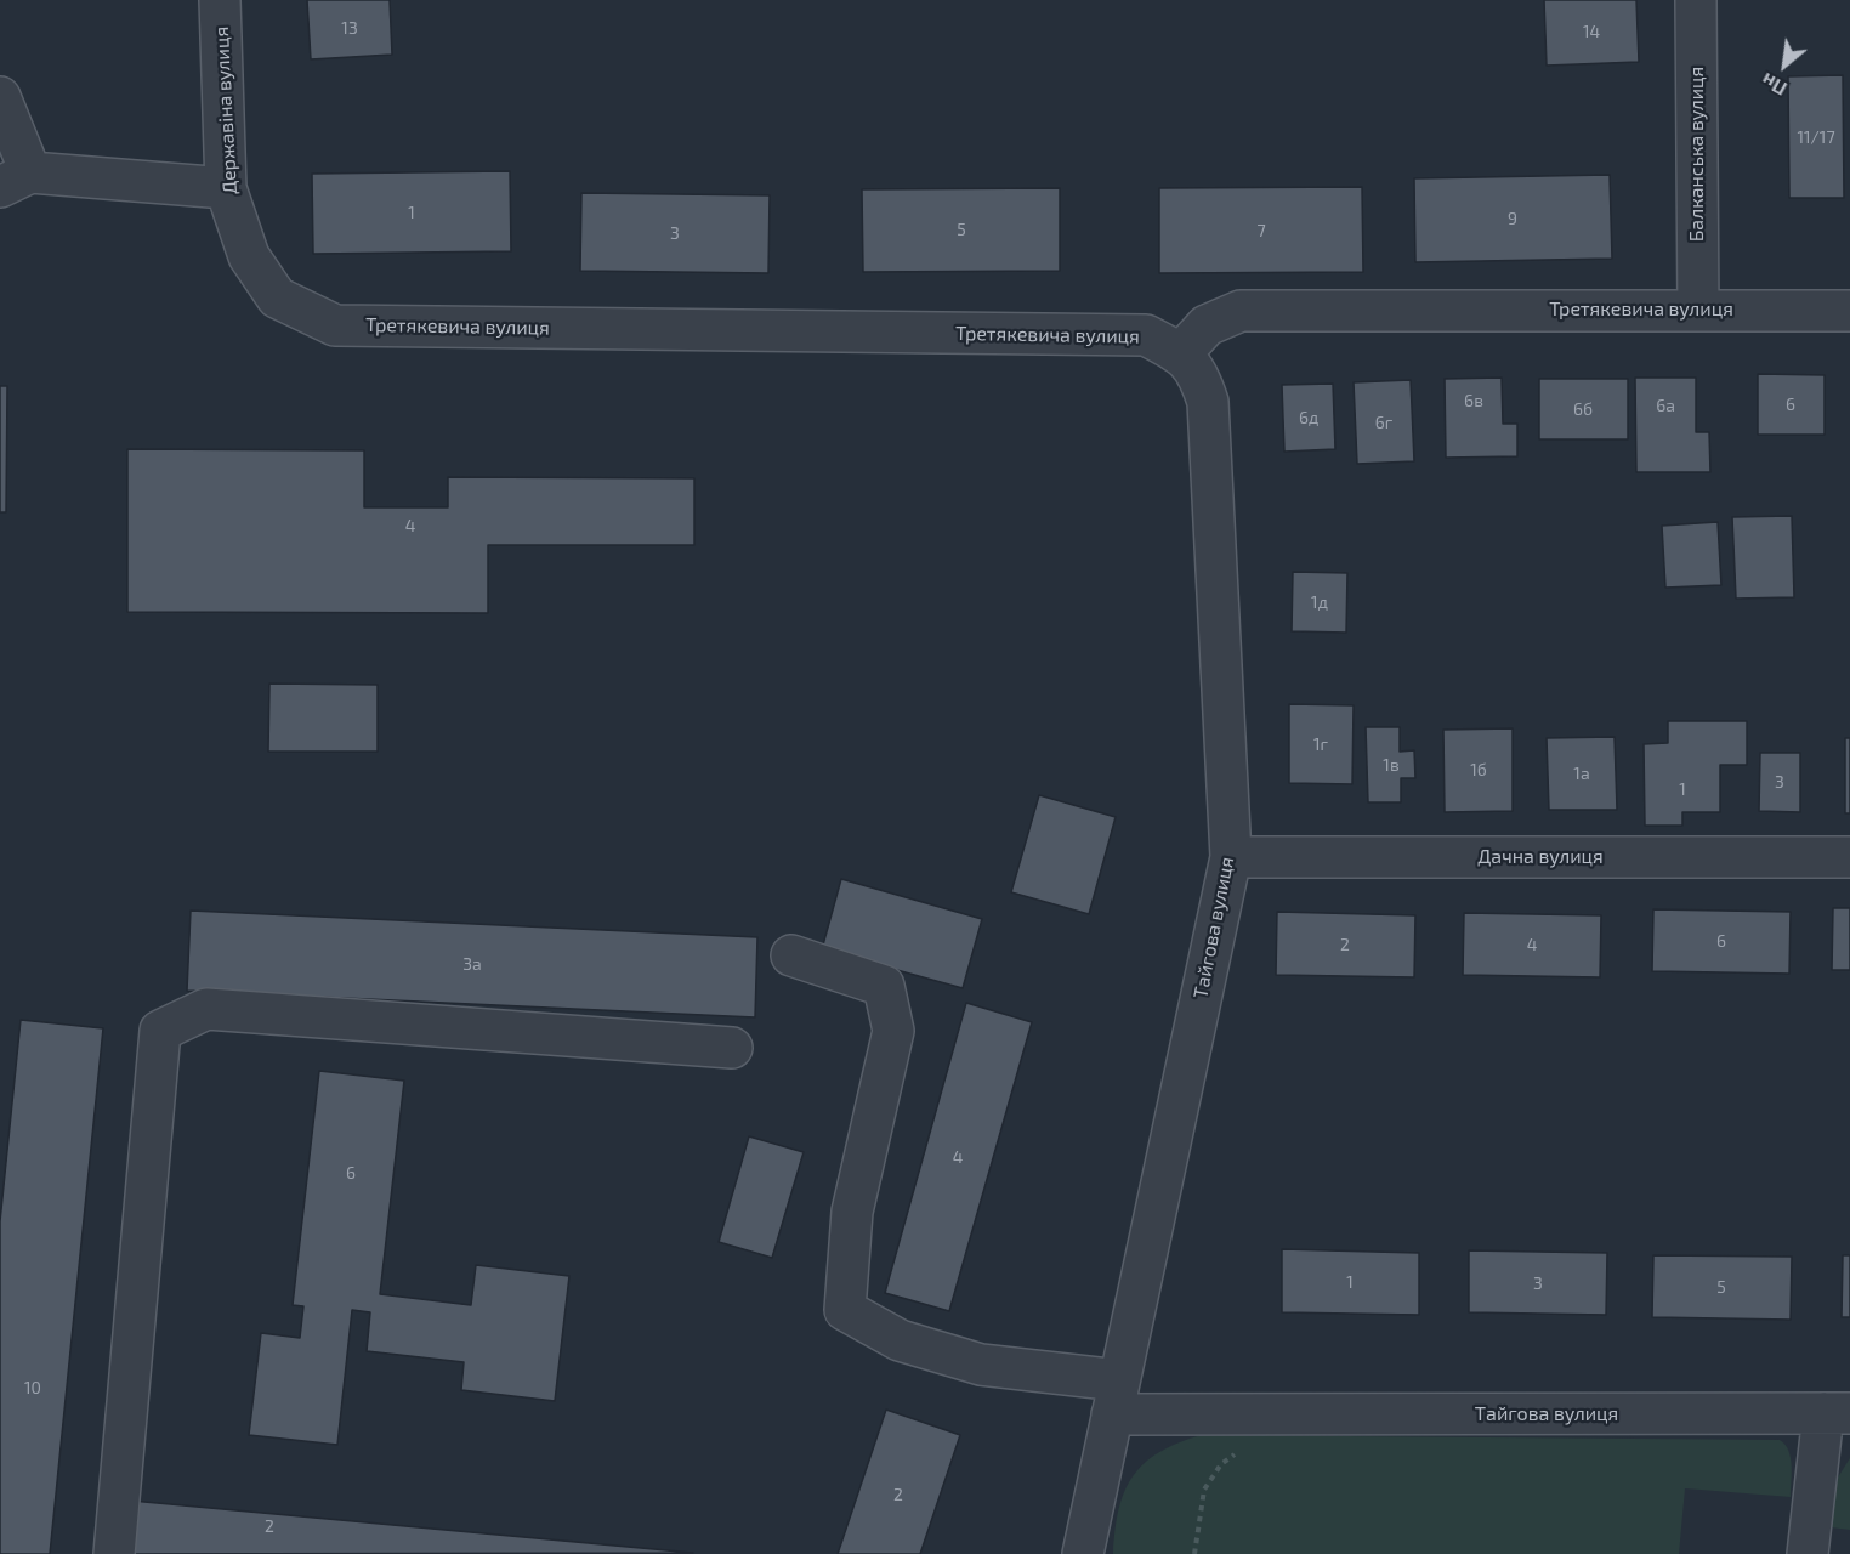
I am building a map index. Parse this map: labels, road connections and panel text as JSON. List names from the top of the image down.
{
  "streets": {
    "street": [
      "Державіна вулиця",
      "Балканська вулиця",
      "Третякевича вулиця",
      "Дачна вулиця",
      "Тайгова вулиця"
    ]
  },
  "crossings": [
    ["Державіна вулиця", "Третякевича вулиця"],
    ["Балканська вулиця", "Третякевича вулиця"],
    ["Третякевича вулиця", "Тайгова вулиця"],
    ["Дачна вулиця", "Тайгова вулиця"]
  ],
  "house_numbers": [
    "13",
    "14",
    "11/17",
    "1",
    "9",
    "5",
    "7",
    "3",
    "6в",
    "6",
    "6а",
    "6б",
    "6д",
    "6г",
    "4",
    "1д",
    "1г",
    "1в",
    "1б",
    "1а",
    "3",
    "1",
    "6",
    "2",
    "4",
    "3а",
    "4",
    "6",
    "1",
    "3",
    "5",
    "10",
    "2",
    "2"
  ],
  "north": "bottom left"
}
